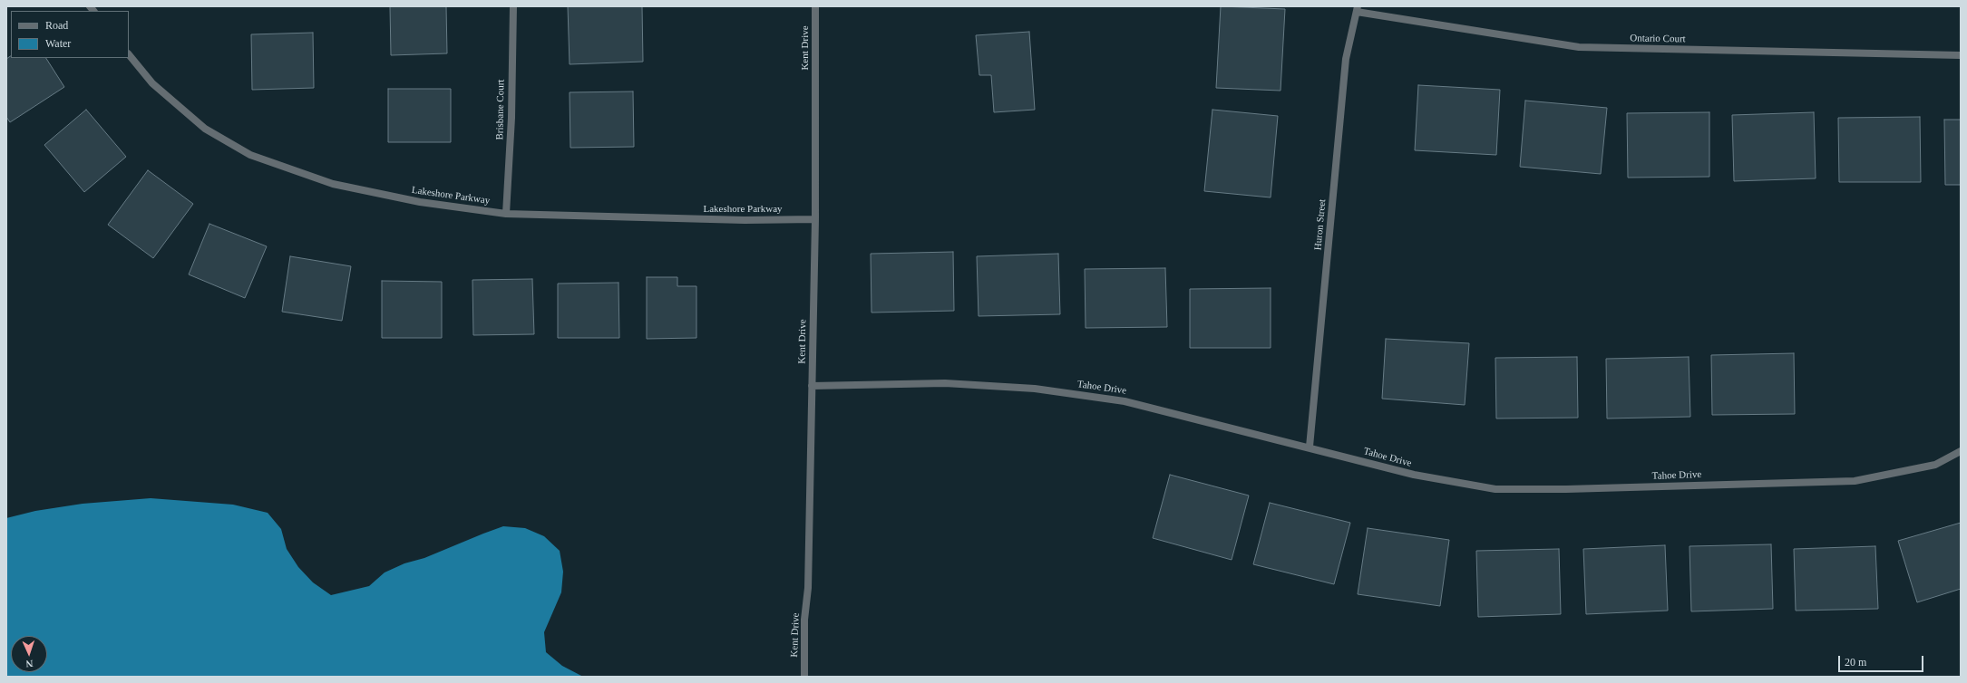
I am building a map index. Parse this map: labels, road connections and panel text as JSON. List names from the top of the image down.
{
  "streets": {
    "street": [
      "Ontario Court",
      "Kent Drive",
      "Brisbane Court",
      "Lakeshore Parkway",
      "Huron Street",
      "Tahoe Drive"
    ]
  },
  "crossings": [
    ["Ontario Court", "Huron Street"],
    ["Kent Drive", "Lakeshore Parkway"],
    ["Kent Drive", "Tahoe Drive"],
    ["Brisbane Court", "Lakeshore Parkway"],
    ["Huron Street", "Tahoe Drive"]
  ],
  "legend": ["Road", "Water"],
  "scale_bar": "20 m",
  "north": "bottom"
}
